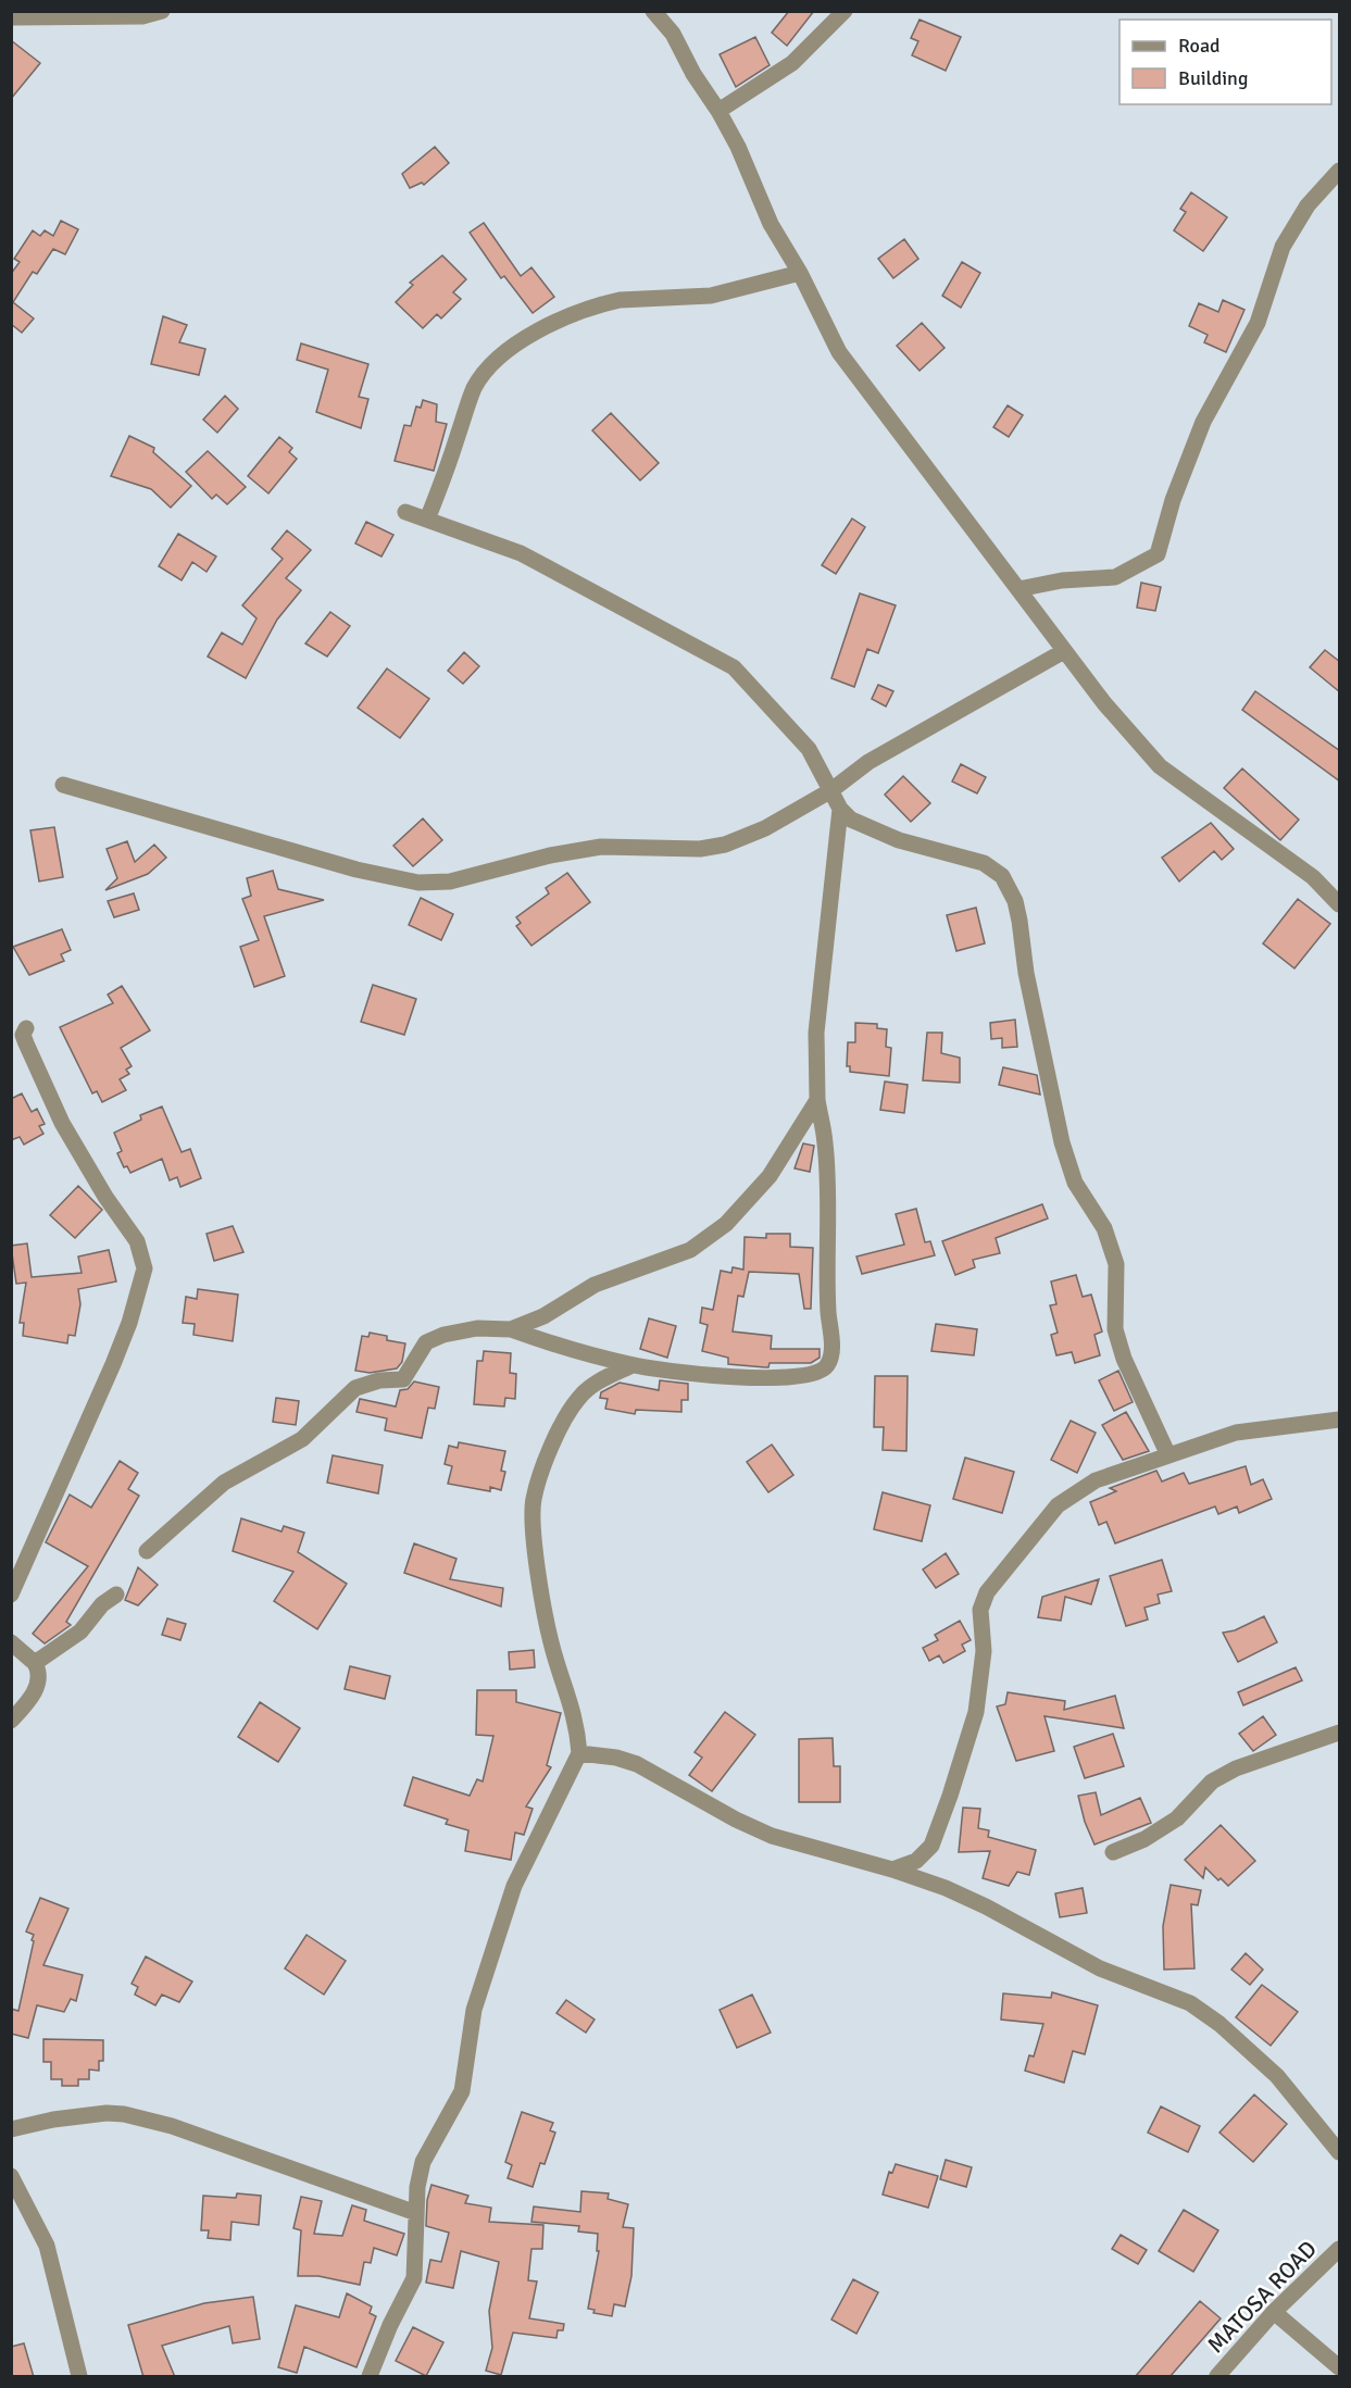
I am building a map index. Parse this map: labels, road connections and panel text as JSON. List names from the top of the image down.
{
  "streets": {
    "street": ["MATOSA ROAD"]
  },
  "legend": ["Road", "Building"]
}
